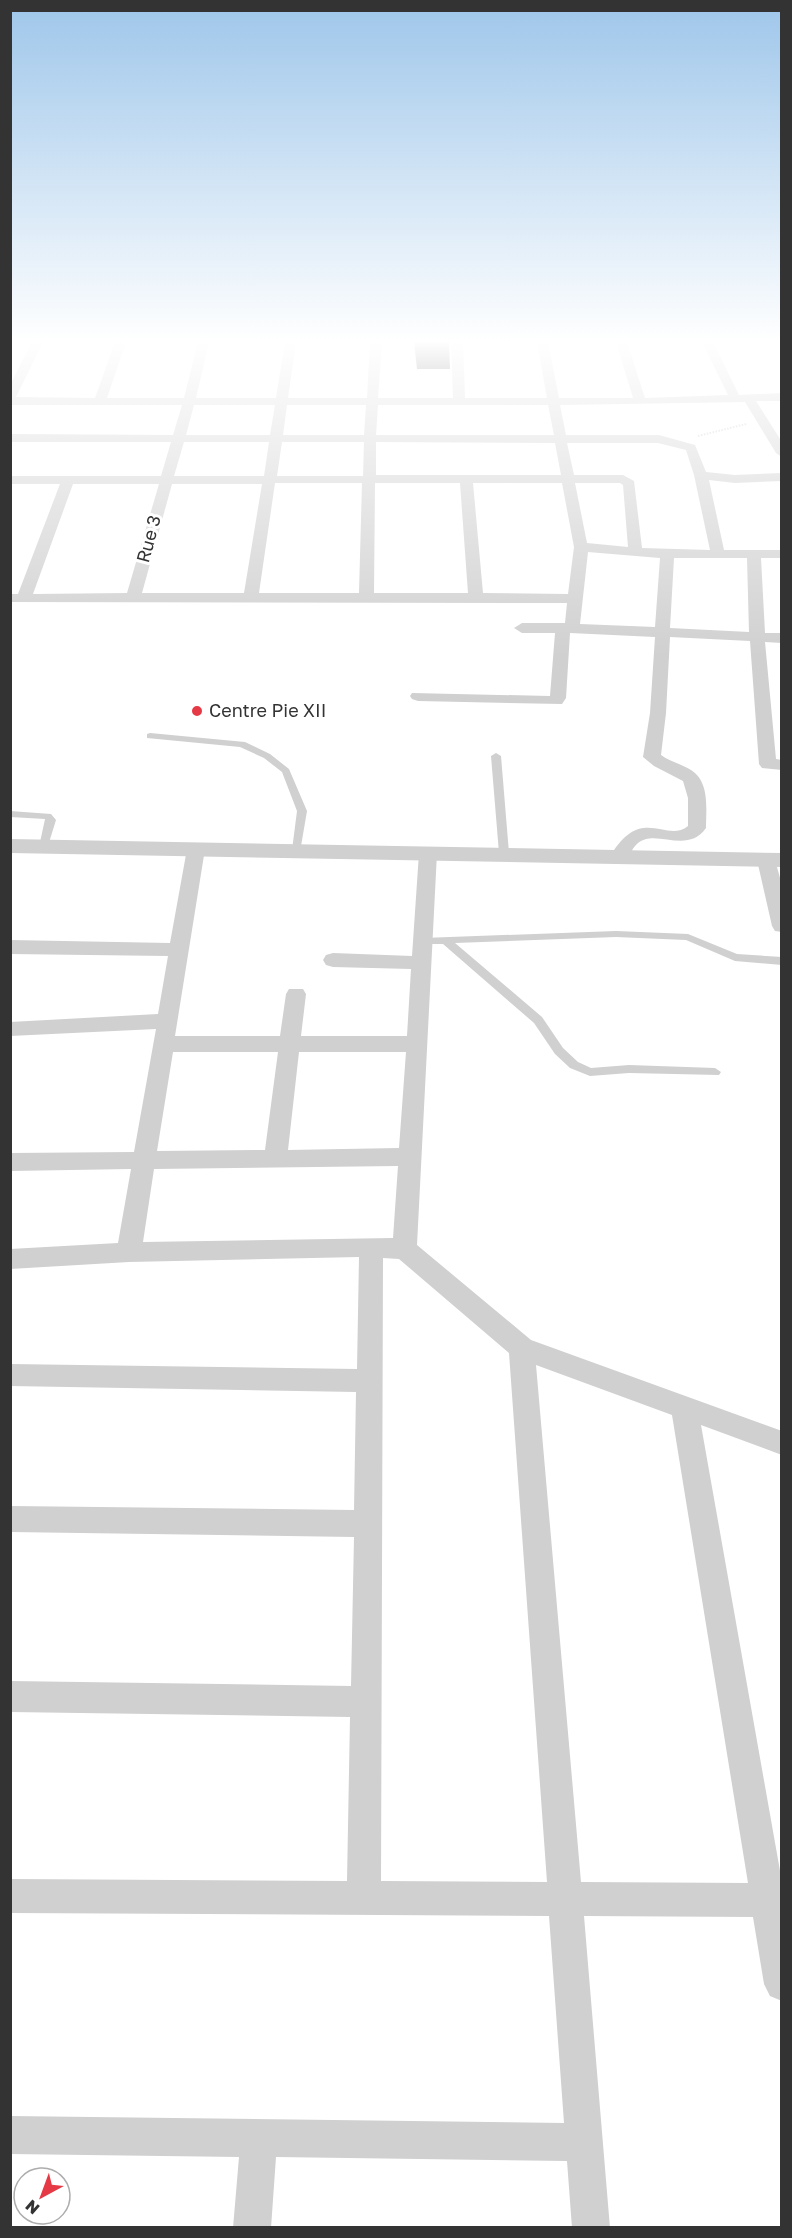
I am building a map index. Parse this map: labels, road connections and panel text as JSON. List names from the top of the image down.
{
  "streets": {
    "street": ["Rue 3"]
  },
  "places": ["Centre Pie XII"],
  "north": "bottom left"
}
